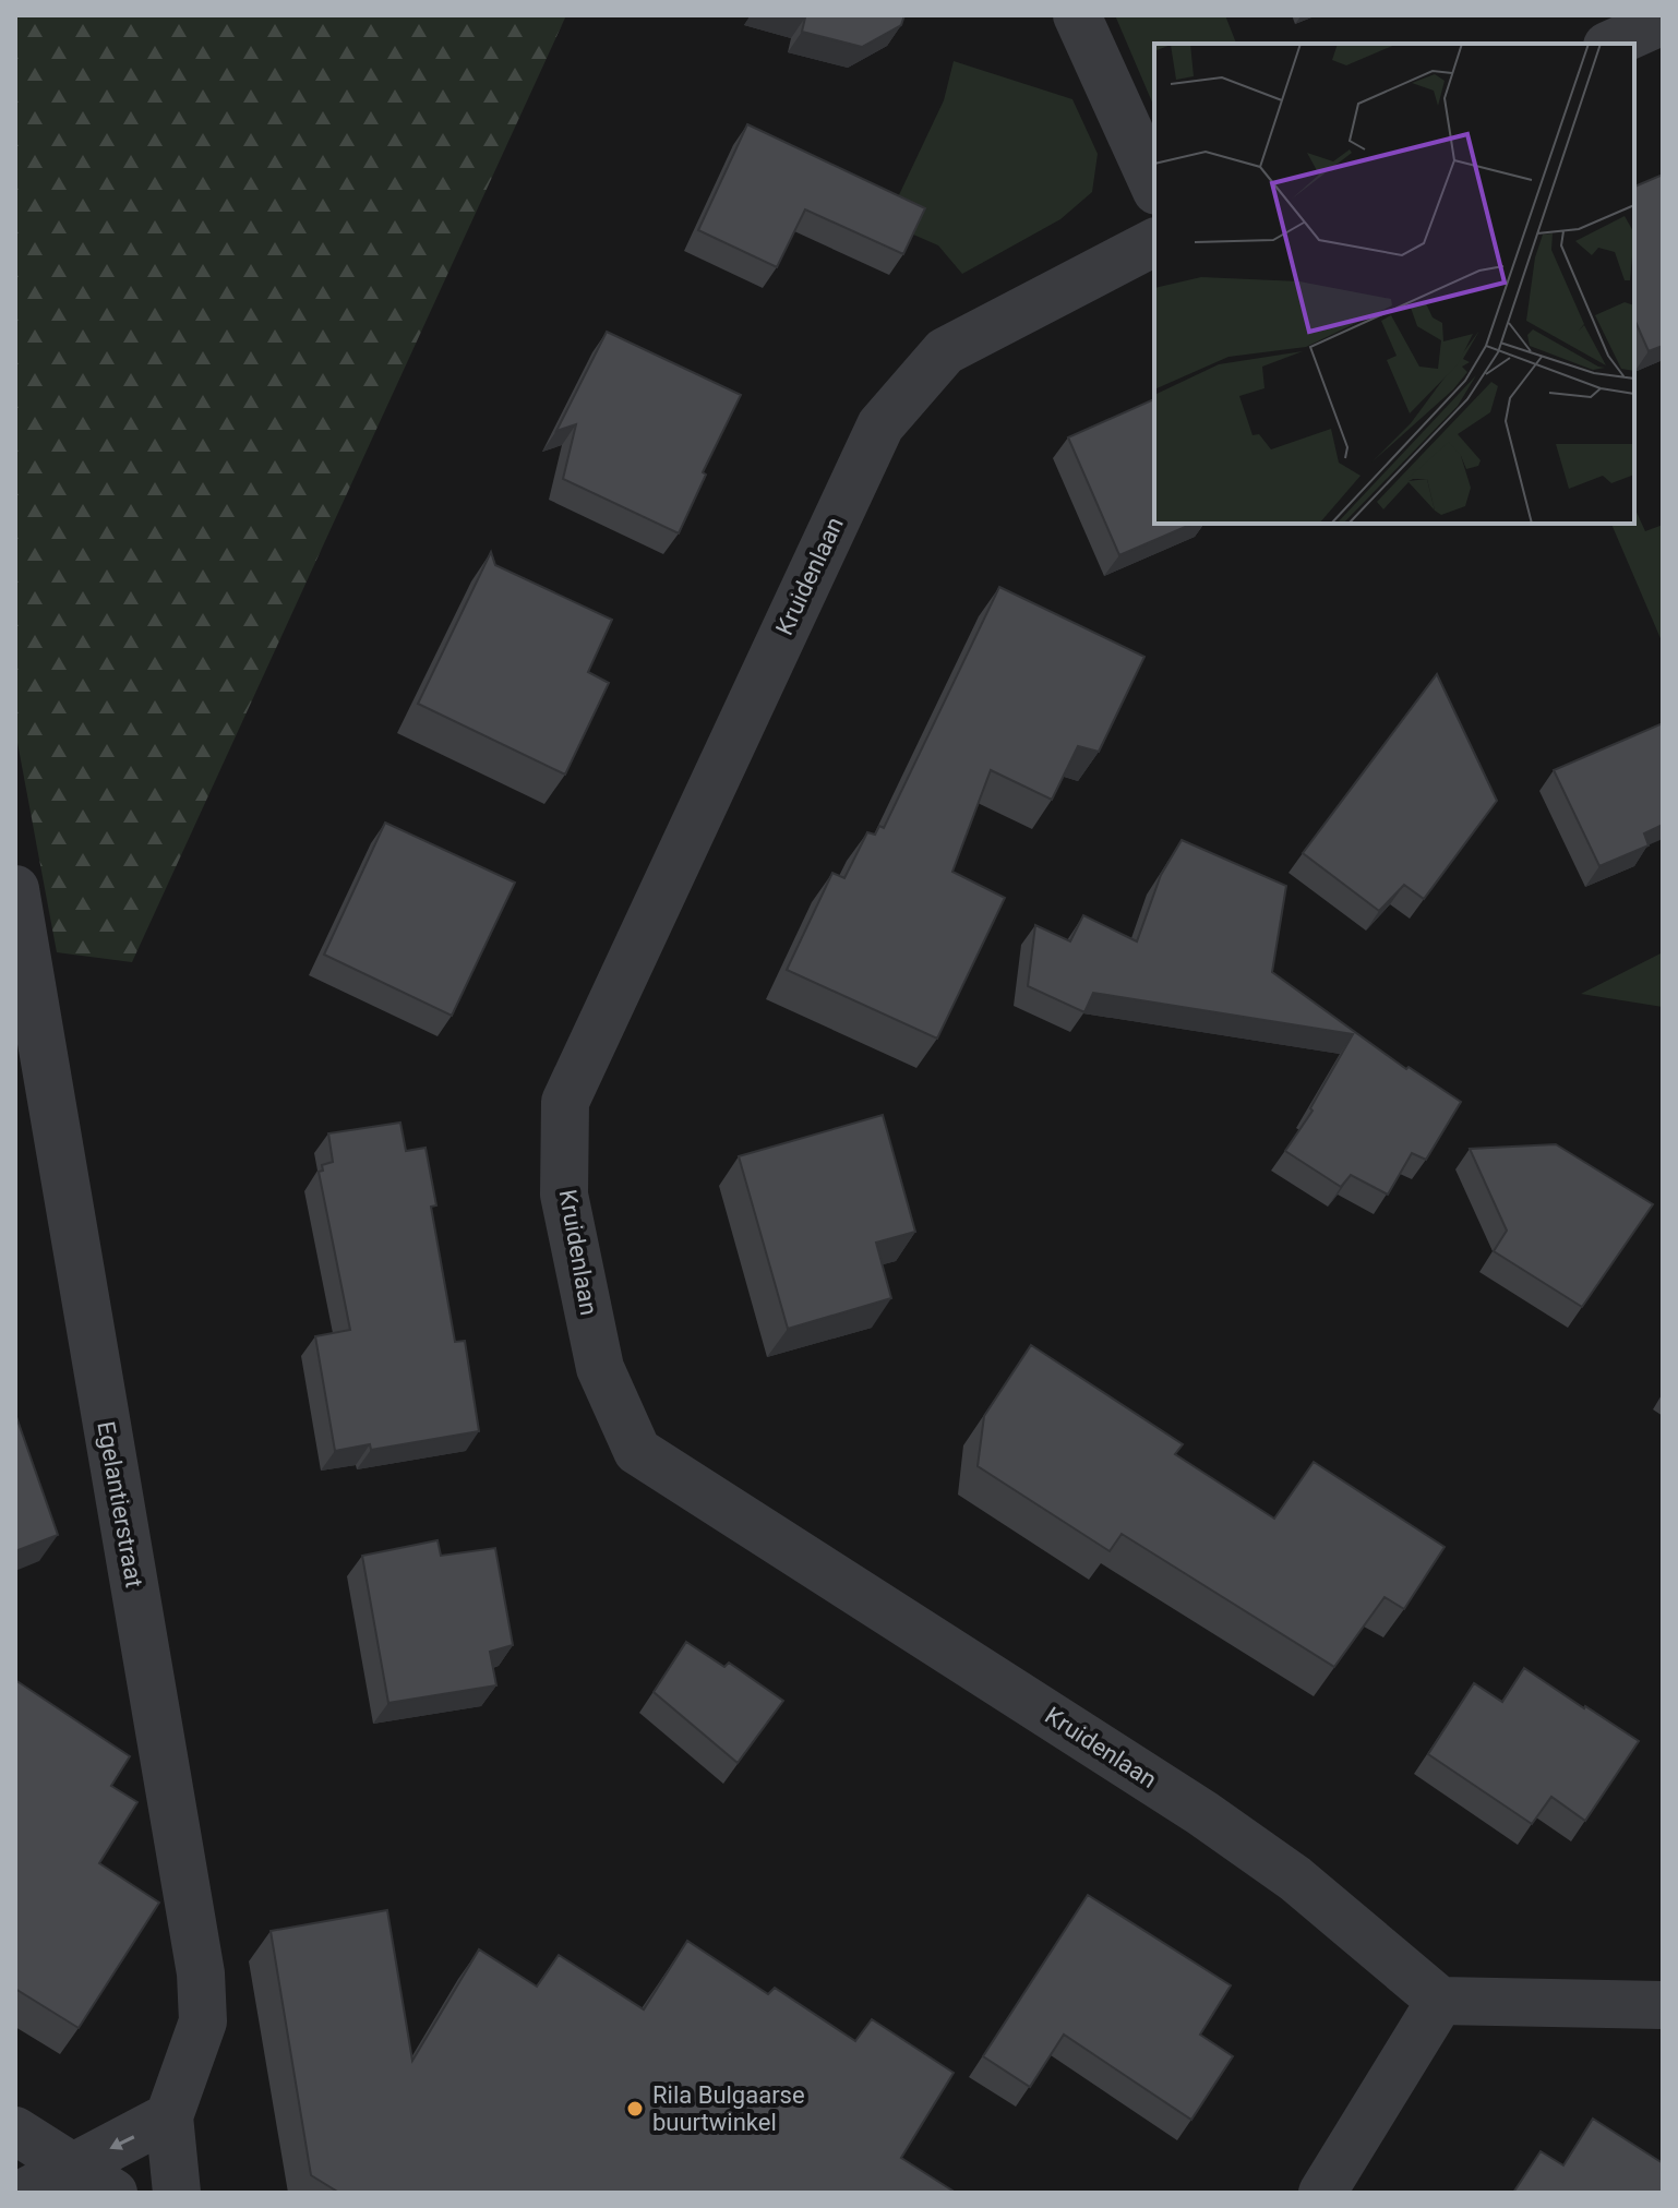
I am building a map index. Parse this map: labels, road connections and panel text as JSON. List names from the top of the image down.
{
  "streets": {
    "street": ["Kruidenlaan", "Egelantierstraat"]
  },
  "places": ["Rila Bulgaarse buurtwinkel"]
}
